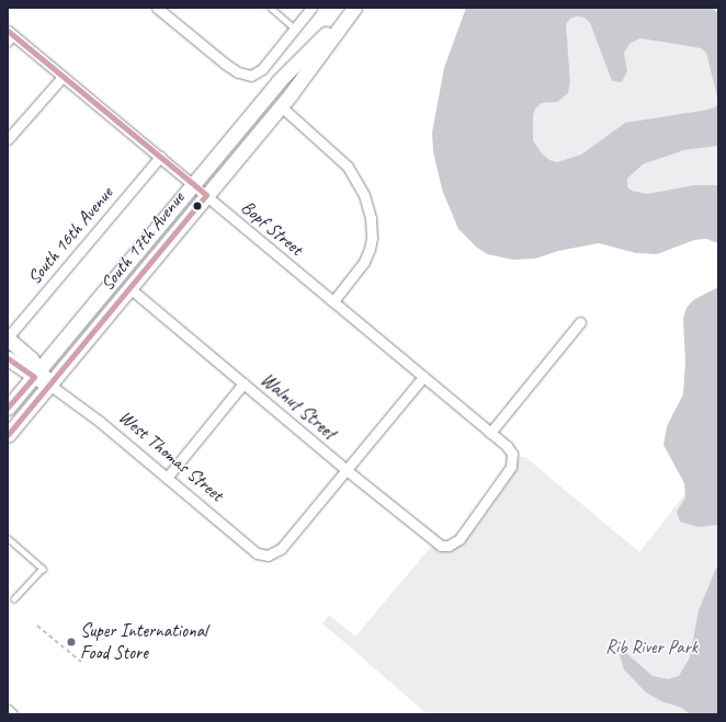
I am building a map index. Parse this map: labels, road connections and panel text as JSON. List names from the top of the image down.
{
  "streets": {
    "main road": ["South 17th Avenue", "West Thomas Street"],
    "street": ["Bopf Street", "South 16th Avenue", "Walnut Street"]
  },
  "crossings": [
    ["Bopf Street", "South 16th Avenue"],
    ["Bopf Street", "South 17th Avenue"],
    ["Bopf Street", "Walnut Street"],
    ["South 16th Avenue", "West Thomas Street"],
    ["South 17th Avenue", "Walnut Street"],
    ["South 17th Avenue", "West Thomas Street"],
    ["Walnut Street", "West Thomas Street"]
  ],
  "parks": ["Rib River Park"],
  "places": ["Super International Food Store"]
}
